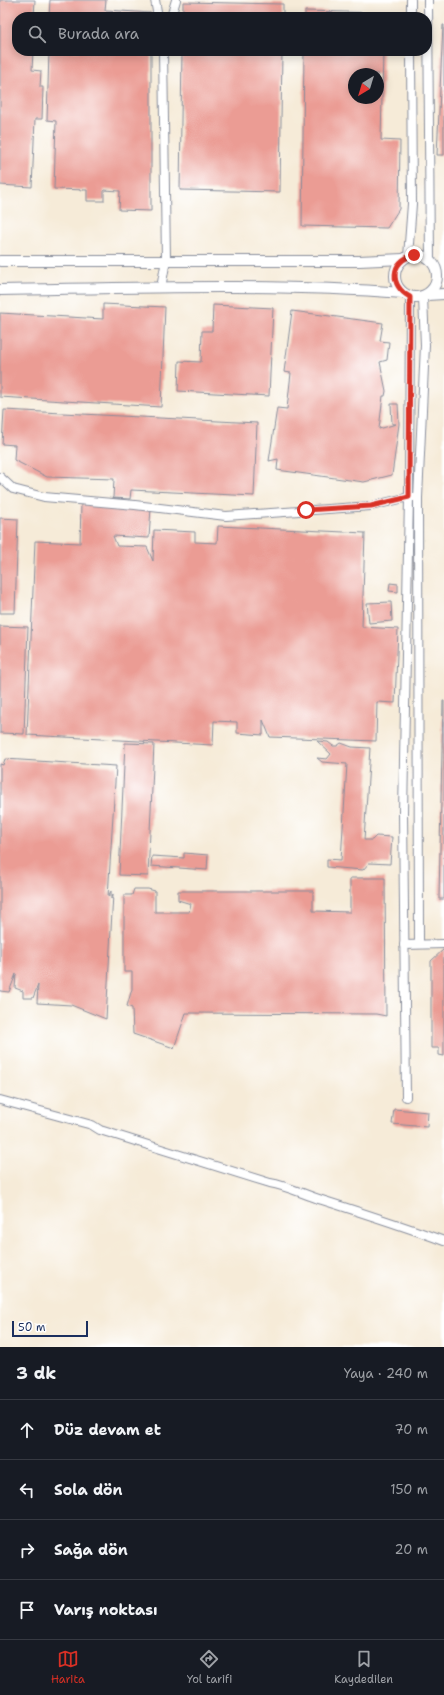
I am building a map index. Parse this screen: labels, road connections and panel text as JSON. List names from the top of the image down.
{
  "scale_bar": "50 m",
  "north": "bottom left",
  "page": {
    "search": "Burada ara",
    "scale": "50 m",
    "heading": ["3 dk", "Yaya · 240 m"],
    "list": [
      ["Düz devam et", "70 m"],
      ["Sola dön", "150 m"],
      ["Sağa dön", "20 m"],
      "Varış noktası"
    ],
    "nav": ["Harita", "Yol tarifi", "Kaydedilen"]
  }
}
